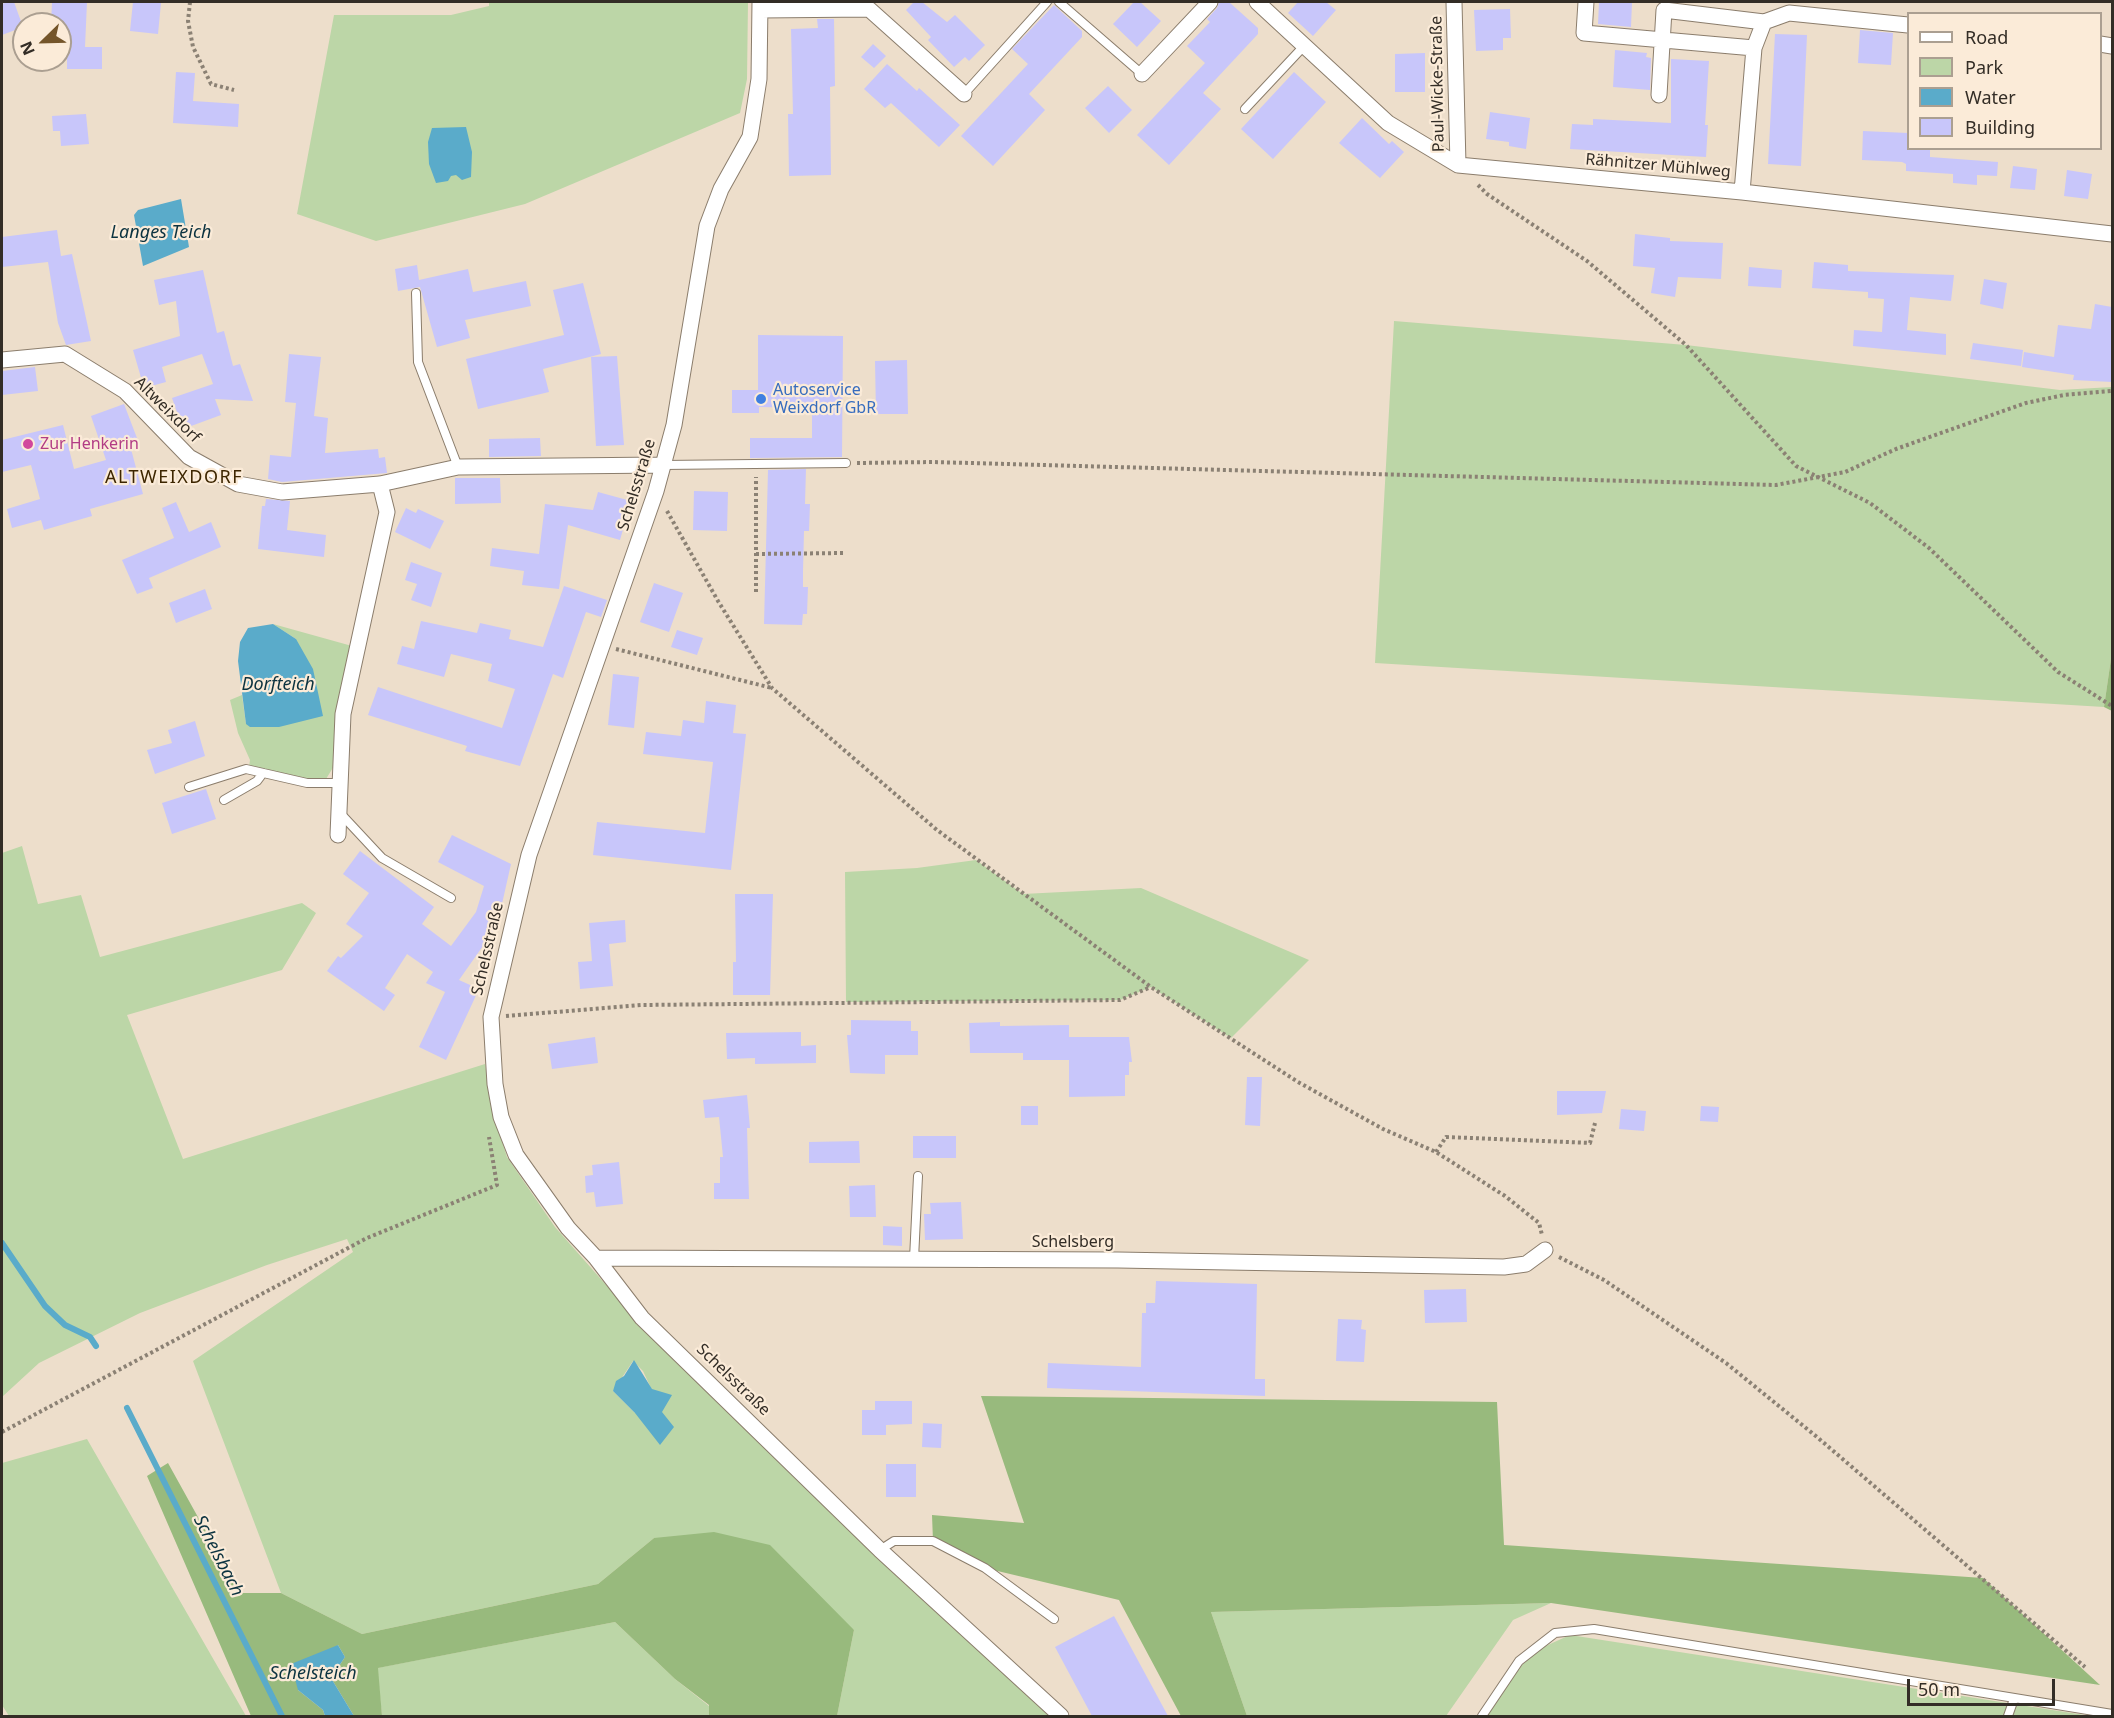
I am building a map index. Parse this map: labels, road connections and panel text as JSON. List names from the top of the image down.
{
  "streets": {
    "street": [
      "Paul-Wicke-Straße",
      "Rähnitzer Mühlweg",
      "Altweixdorf",
      "Schelsstraße",
      "Schelsberg"
    ]
  },
  "crossings": [
    ["Paul-Wicke-Straße", "Rähnitzer Mühlweg"],
    ["Altweixdorf", "Schelsstraße"],
    ["Schelsstraße", "Schelsberg"]
  ],
  "districts": ["ALTWEIXDORF"],
  "water": [
    "Langes Teich",
    "Dorfteich",
    "Schelsbach",
    "Schelsteich"
  ],
  "places": ["Autoservice Weixdorf GbR", "Zur Henkerin"],
  "legend": [
    "Road",
    "Park",
    "Water",
    "Building"
  ],
  "scale_bar": "50 m",
  "north": "bottom left"
}
